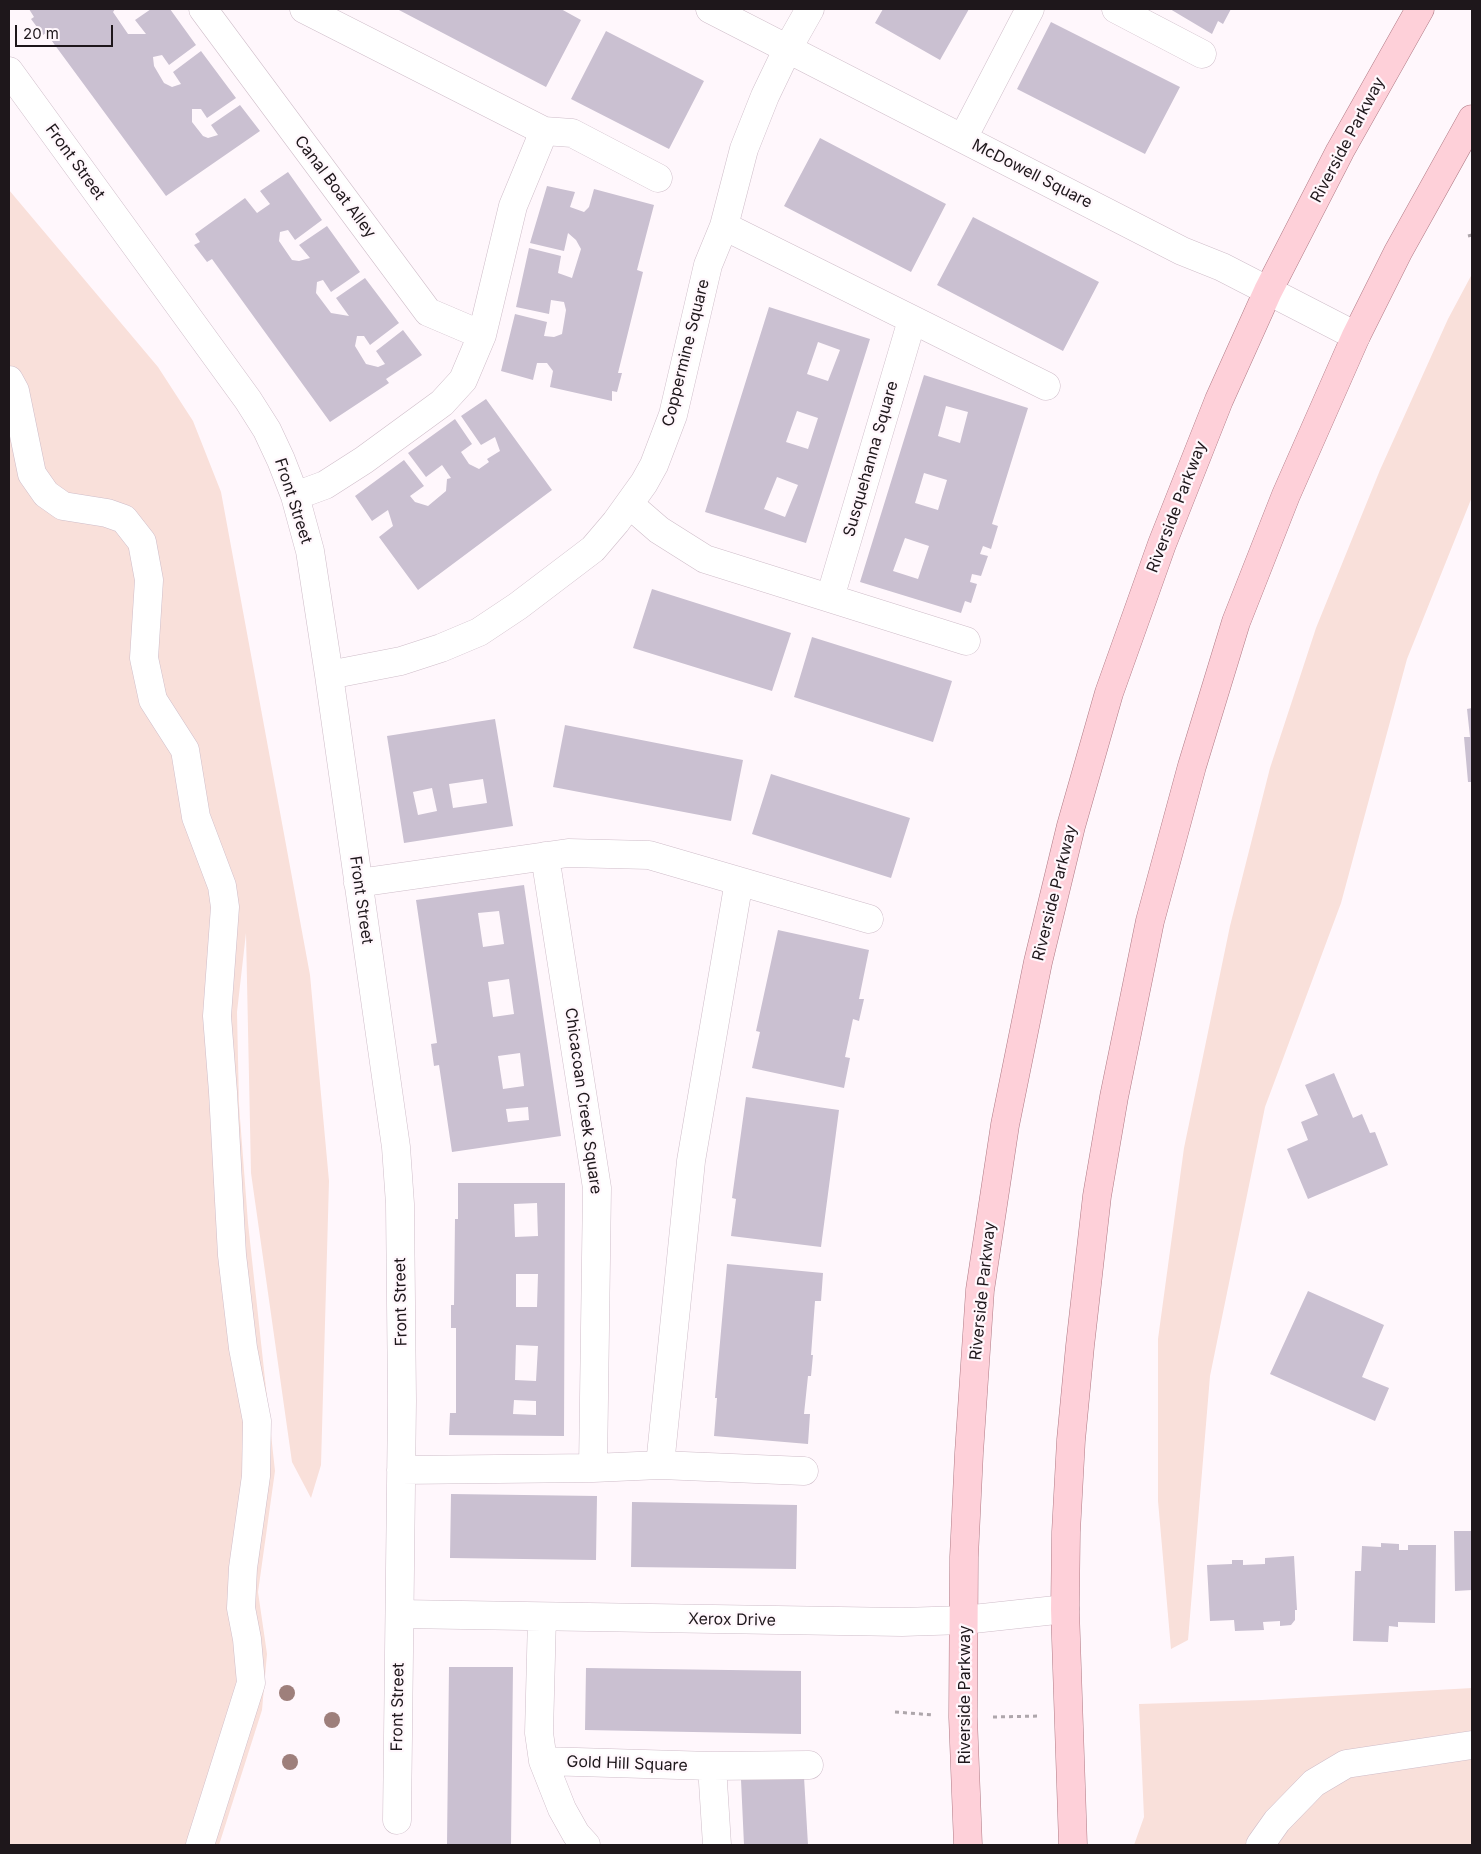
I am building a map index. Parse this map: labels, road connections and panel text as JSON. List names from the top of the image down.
{
  "streets": {
    "main road": ["Riverside Parkway"],
    "street": [
      "Front Street",
      "McDowell Square",
      "Canal Boat Alley",
      "Coppermine Square",
      "Susquehanna Square",
      "Chicacoan Creek Square",
      "Xerox Drive",
      "Gold Hill Square"
    ]
  },
  "crossings": [
    ["Riverside Parkway", "McDowell Square"],
    ["Riverside Parkway", "Xerox Drive"],
    ["Front Street", "Coppermine Square"],
    ["Front Street", "Xerox Drive"],
    ["McDowell Square", "Coppermine Square"],
    ["Xerox Drive", "Gold Hill Square"]
  ],
  "scale_bar": "20 m"
}
